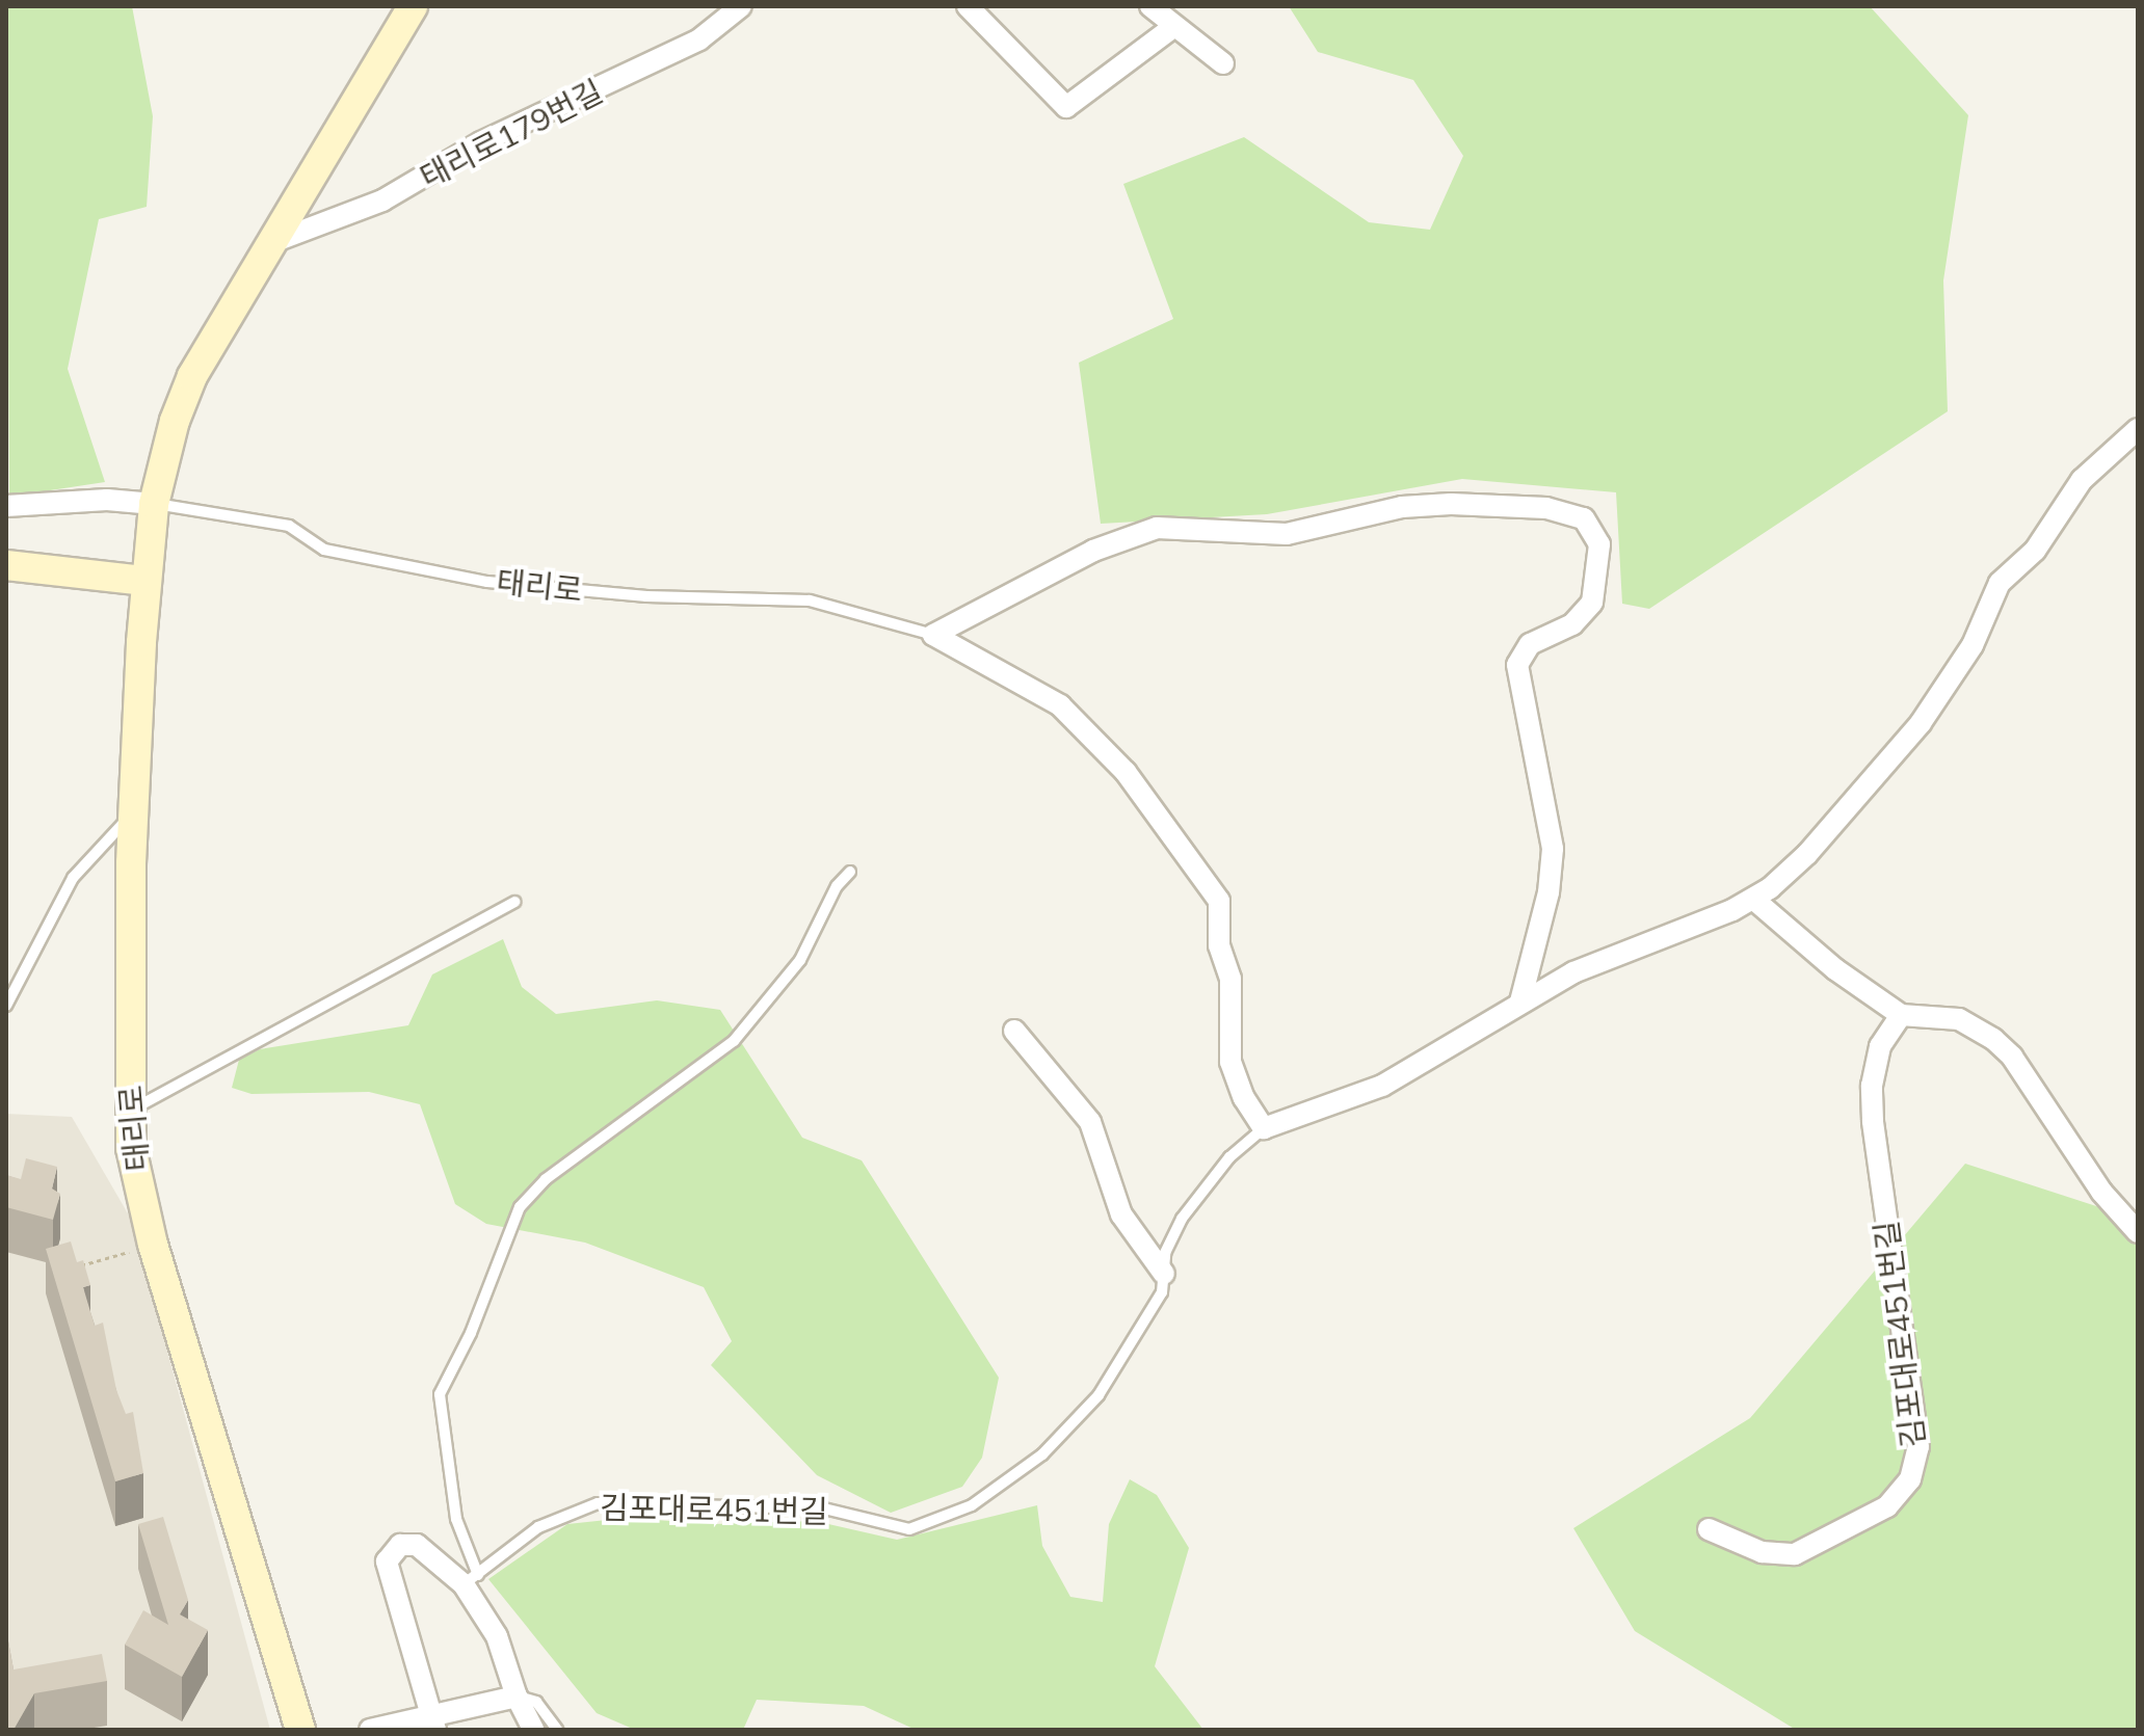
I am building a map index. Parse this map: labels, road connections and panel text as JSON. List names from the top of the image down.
{
  "streets": {
    "street": ["태리로179번길", "태리로", "김포대로451번길"]
  },
  "crossings": [
    ["태리로179번길", "태리로"]
  ]
}
